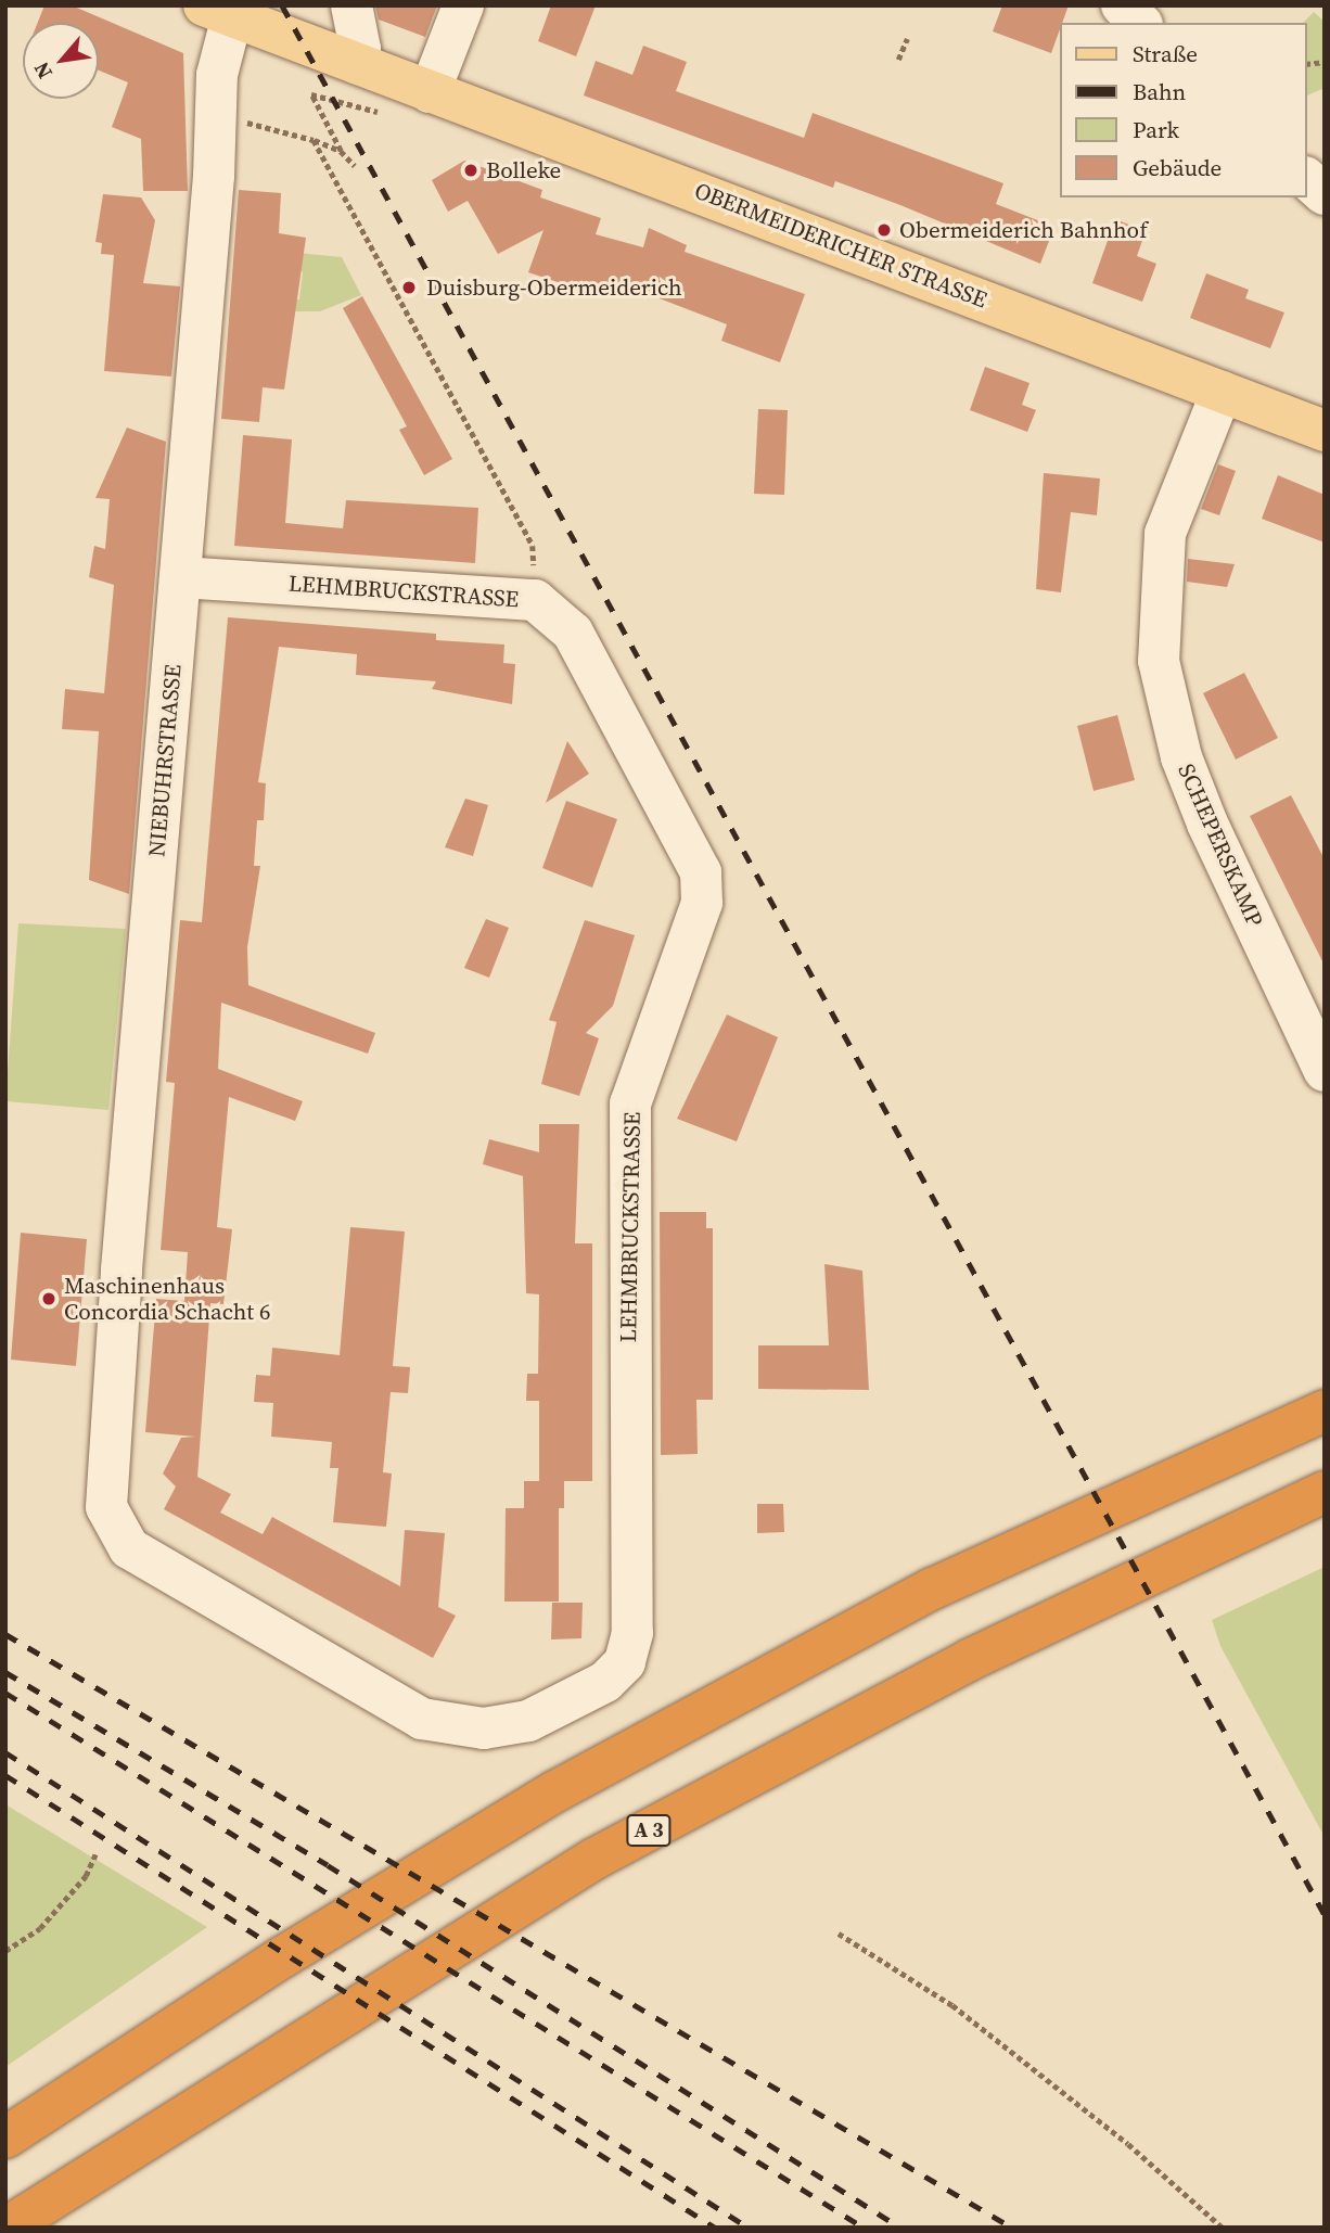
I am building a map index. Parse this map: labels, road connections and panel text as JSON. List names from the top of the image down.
{
  "streets": {
    "highway": ["A 3"],
    "main road": ["OBERMEIDERICHER STRASSE"],
    "street": ["LEHMBRUCKSTRASSE", "NIEBUHRSTRASSE", "SCHEPERSKAMP"]
  },
  "crossings": [
    ["OBERMEIDERICHER STRASSE", "NIEBUHRSTRASSE"],
    ["OBERMEIDERICHER STRASSE", "SCHEPERSKAMP"],
    ["LEHMBRUCKSTRASSE", "NIEBUHRSTRASSE"]
  ],
  "places": [
    "Bolleke",
    "Obermeiderich Bahnhof",
    "Duisburg-Obermeiderich",
    "Maschinenhaus Concordia Schacht 6"
  ],
  "legend": [
    "Straße",
    "Bahn",
    "Park",
    "Gebäude"
  ],
  "north": "bottom left"
}
